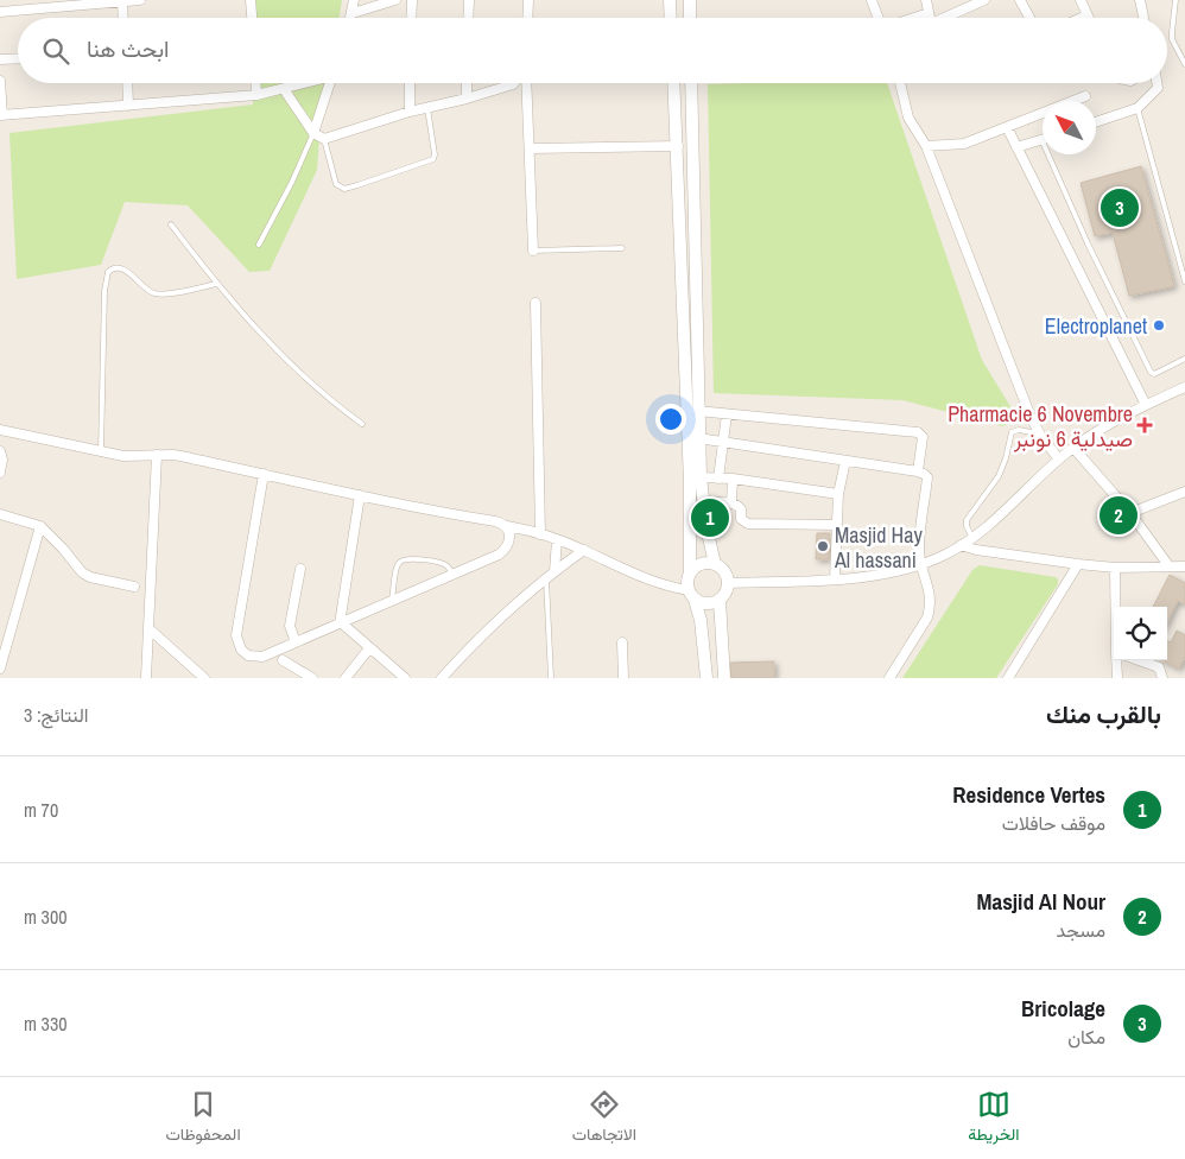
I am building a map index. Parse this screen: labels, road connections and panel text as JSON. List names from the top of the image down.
{
  "places": {
    "other": ["Electroplanet", "Masjid Hay Al hassani"],
    "health": ["Pharmacie 6 Novembre صيدلية 6 نونبر"]
  },
  "north": "top left",
  "page": {
    "search": "ابحث هنا",
    "pins": ["3", "2", "1"],
    "heading": ["بالقرب منك", "النتائج: 3"],
    "list": [
      {
        "mark": "1",
        "name": "Residence Vertes",
        "note": "موقف حافلات",
        "value": "70 m"
      },
      {
        "mark": "2",
        "name": "Masjid Al Nour",
        "note": "مسجد",
        "value": "300 m"
      },
      {
        "mark": "3",
        "name": "Bricolage",
        "note": "مكان",
        "value": "330 m"
      }
    ],
    "nav": ["الخريطة", "الاتجاهات", "المحفوظات"]
  }
}
